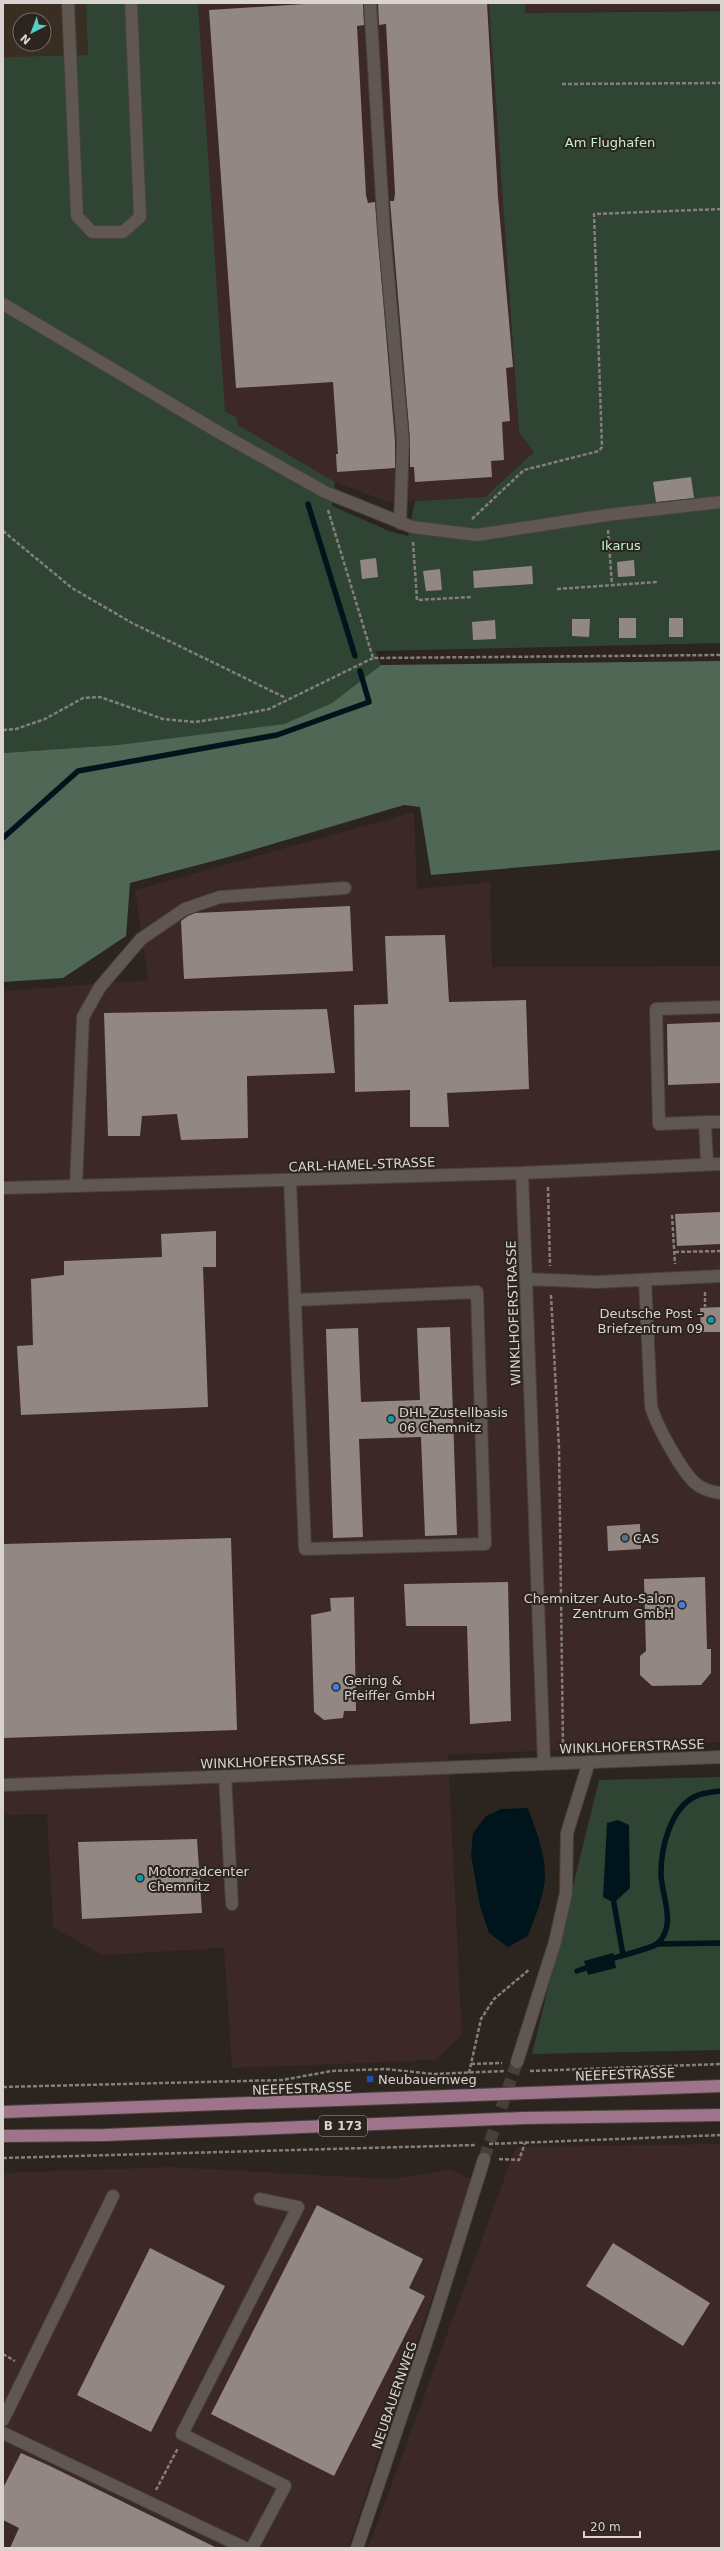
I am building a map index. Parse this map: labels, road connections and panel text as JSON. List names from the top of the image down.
{
  "streets": {
    "main road": ["NEEFESTRASSE", "B 173"],
    "street": ["CARL-HAMEL-STRASSE", "WINKLHOFERSTRASSE", "NEUBAUERNWEG"]
  },
  "crossings": [
    ["CARL-HAMEL-STRASSE", "WINKLHOFERSTRASSE"]
  ],
  "parks": ["Am Flughafen", "Ikarus"],
  "places": {
    "other": [
      "Deutsche Post – Briefzentrum 09",
      "DHL Zustellbasis 06 Chemnitz",
      "CAS",
      "Chemnitzer Auto-Salon Zentrum GmbH",
      "Gering & Pfeiffer GmbH",
      "Motorradcenter Chemnitz"
    ],
    "transit": ["Neubauernweg"]
  },
  "scale_bar": "20 m",
  "north": "bottom left"
}
